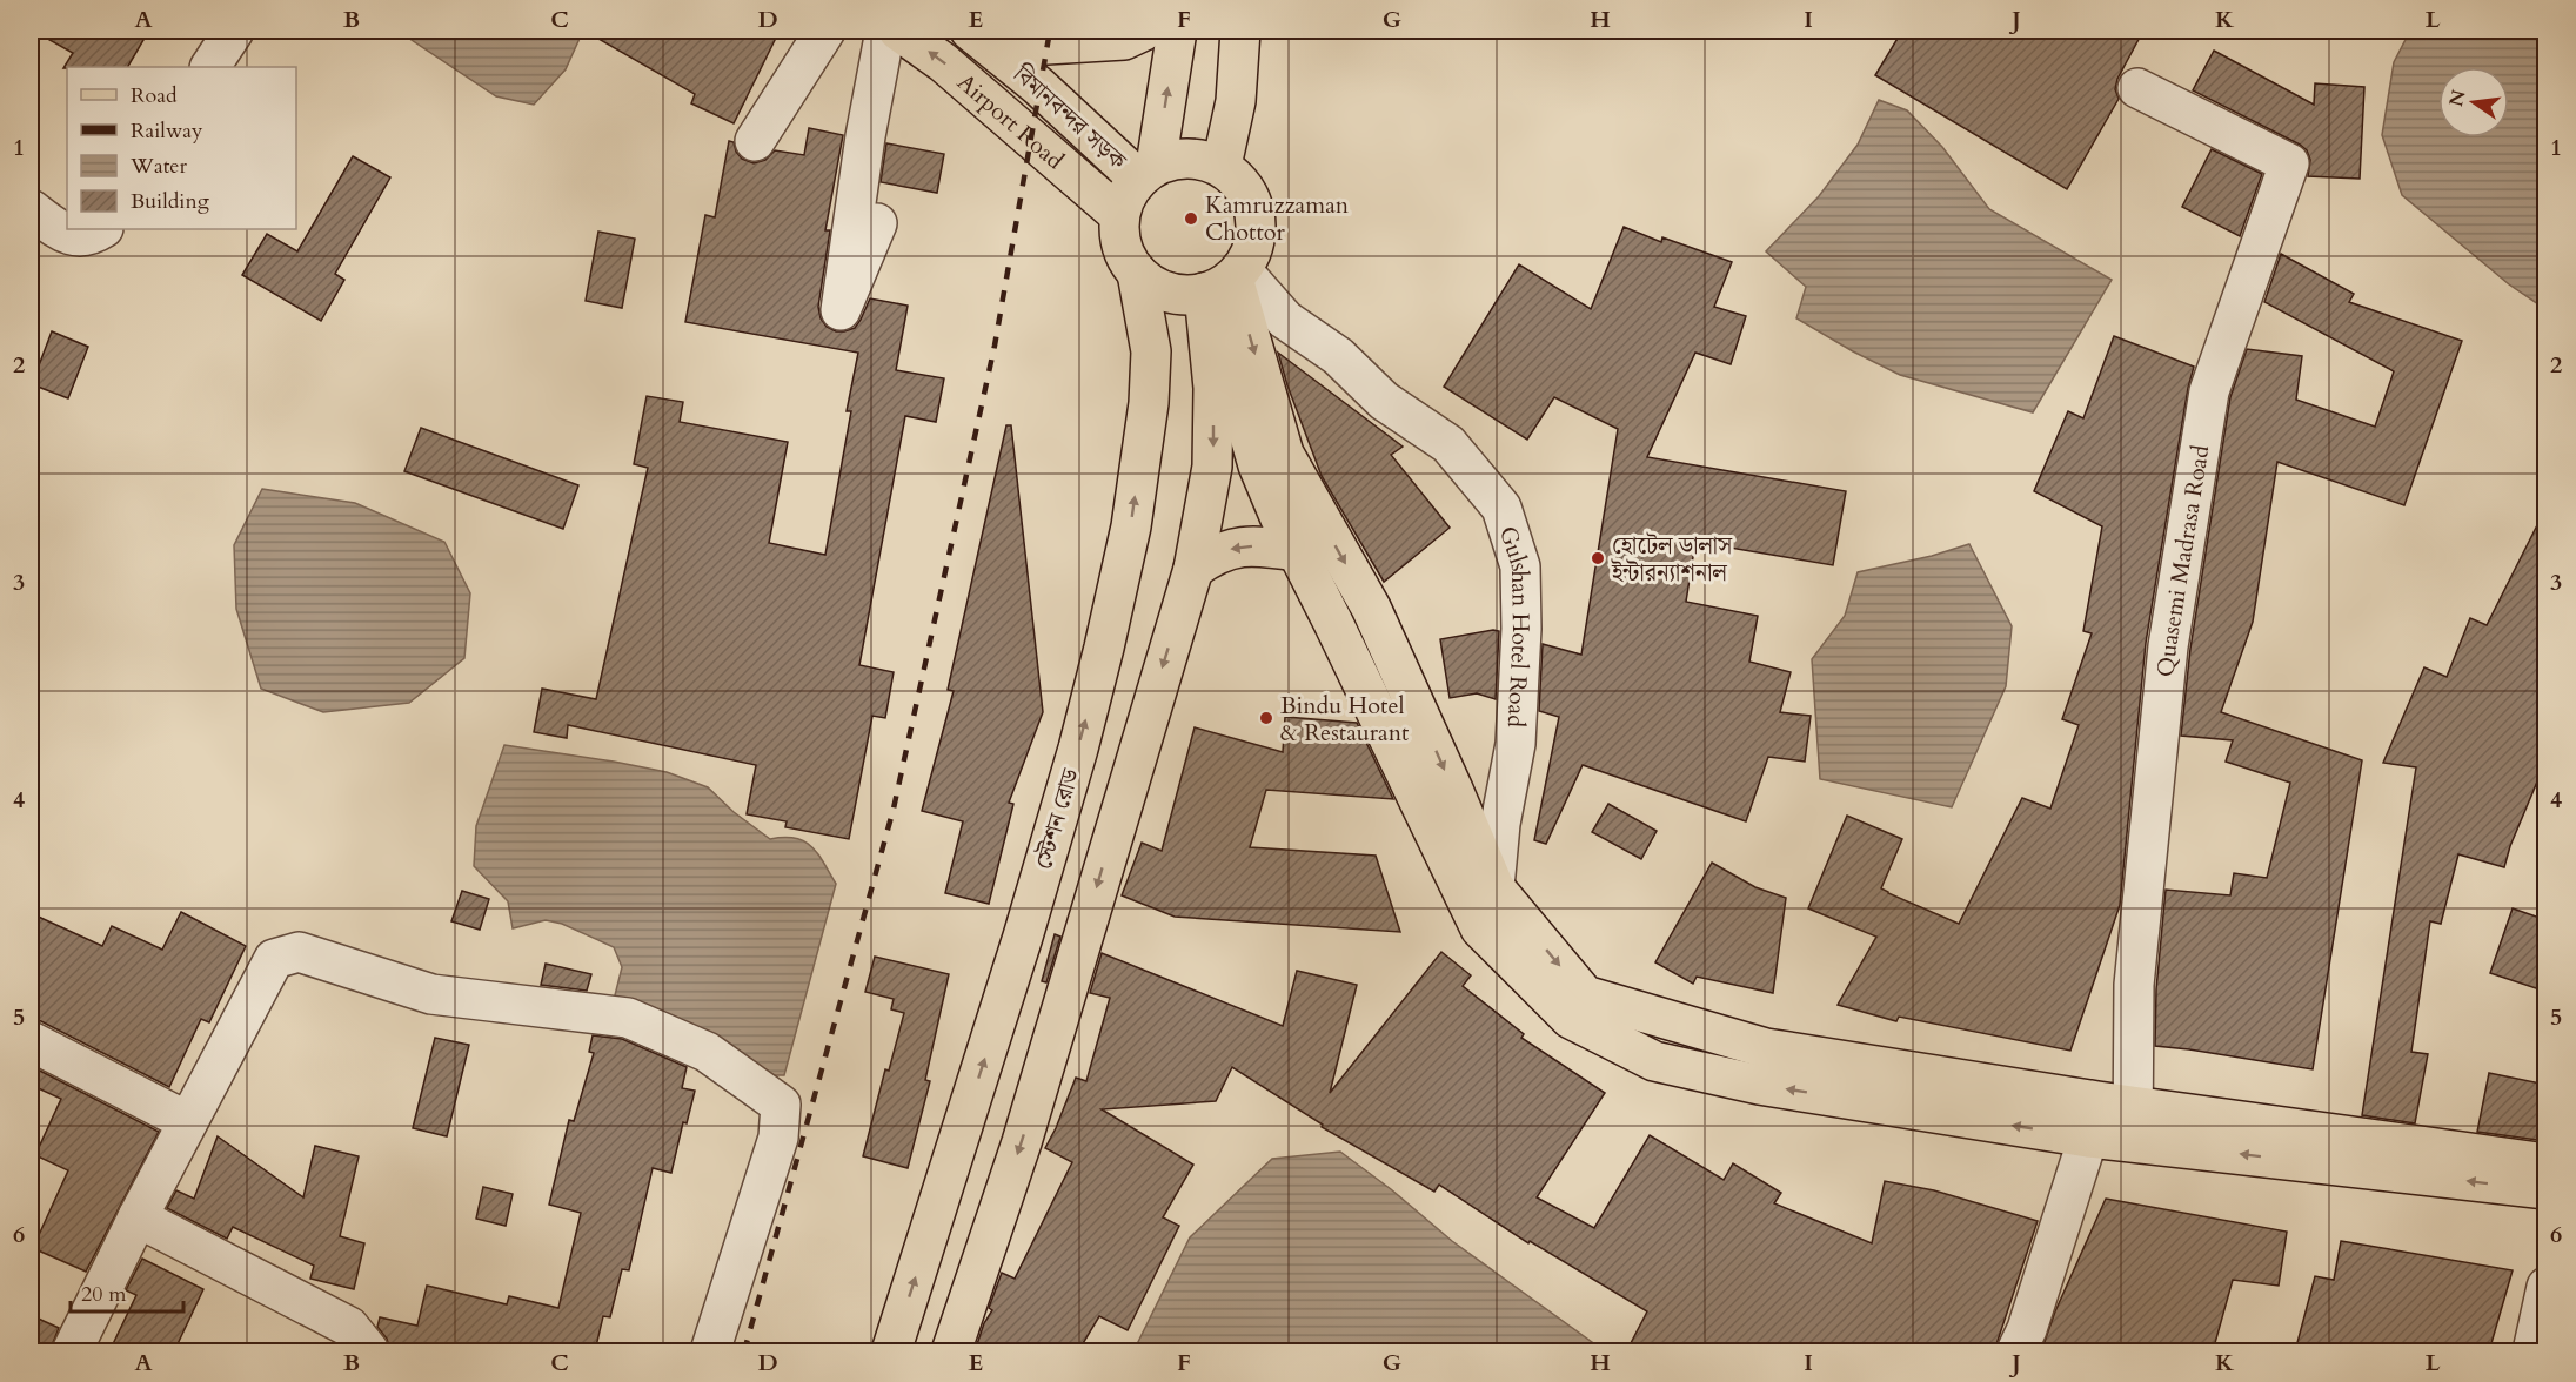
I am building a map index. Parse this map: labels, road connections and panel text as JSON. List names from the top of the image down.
{
  "streets": {
    "main road": ["বিমানবন্দর সড়ক", "Airport Road", "স্টেশন রোড"],
    "street": ["Quasemi Madrasa Road", "Gulshan Hotel Road"]
  },
  "crossings": [
    ["বিমানবন্দর সড়ক", "Airport Road"],
    ["বিমানবন্দর সড়ক", "Gulshan Hotel Road"],
    ["বিমানবন্দর সড়ক", "স্টেশন রোড"],
    ["Airport Road", "Gulshan Hotel Road"],
    ["Airport Road", "স্টেশন রোড"],
    ["Gulshan Hotel Road", "স্টেশন রোড"]
  ],
  "one_way": ["Airport Road"],
  "places": ["Kamruzzaman Chottor", "হোটেল ডালাস ইন্টারন্যাশনাল", "Bindu Hotel & Restaurant"],
  "legend": [
    "Road",
    "Railway",
    "Water",
    "Building"
  ],
  "scale_bar": "20 m",
  "north": "left",
  "grid": {
    "columns": [
      "A",
      "B",
      "C",
      "D",
      "E",
      "F",
      "G",
      "H",
      "I",
      "J",
      "K",
      "L"
    ],
    "rows": [
      "1",
      "2",
      "3",
      "4",
      "5",
      "6"
    ]
  }
}
